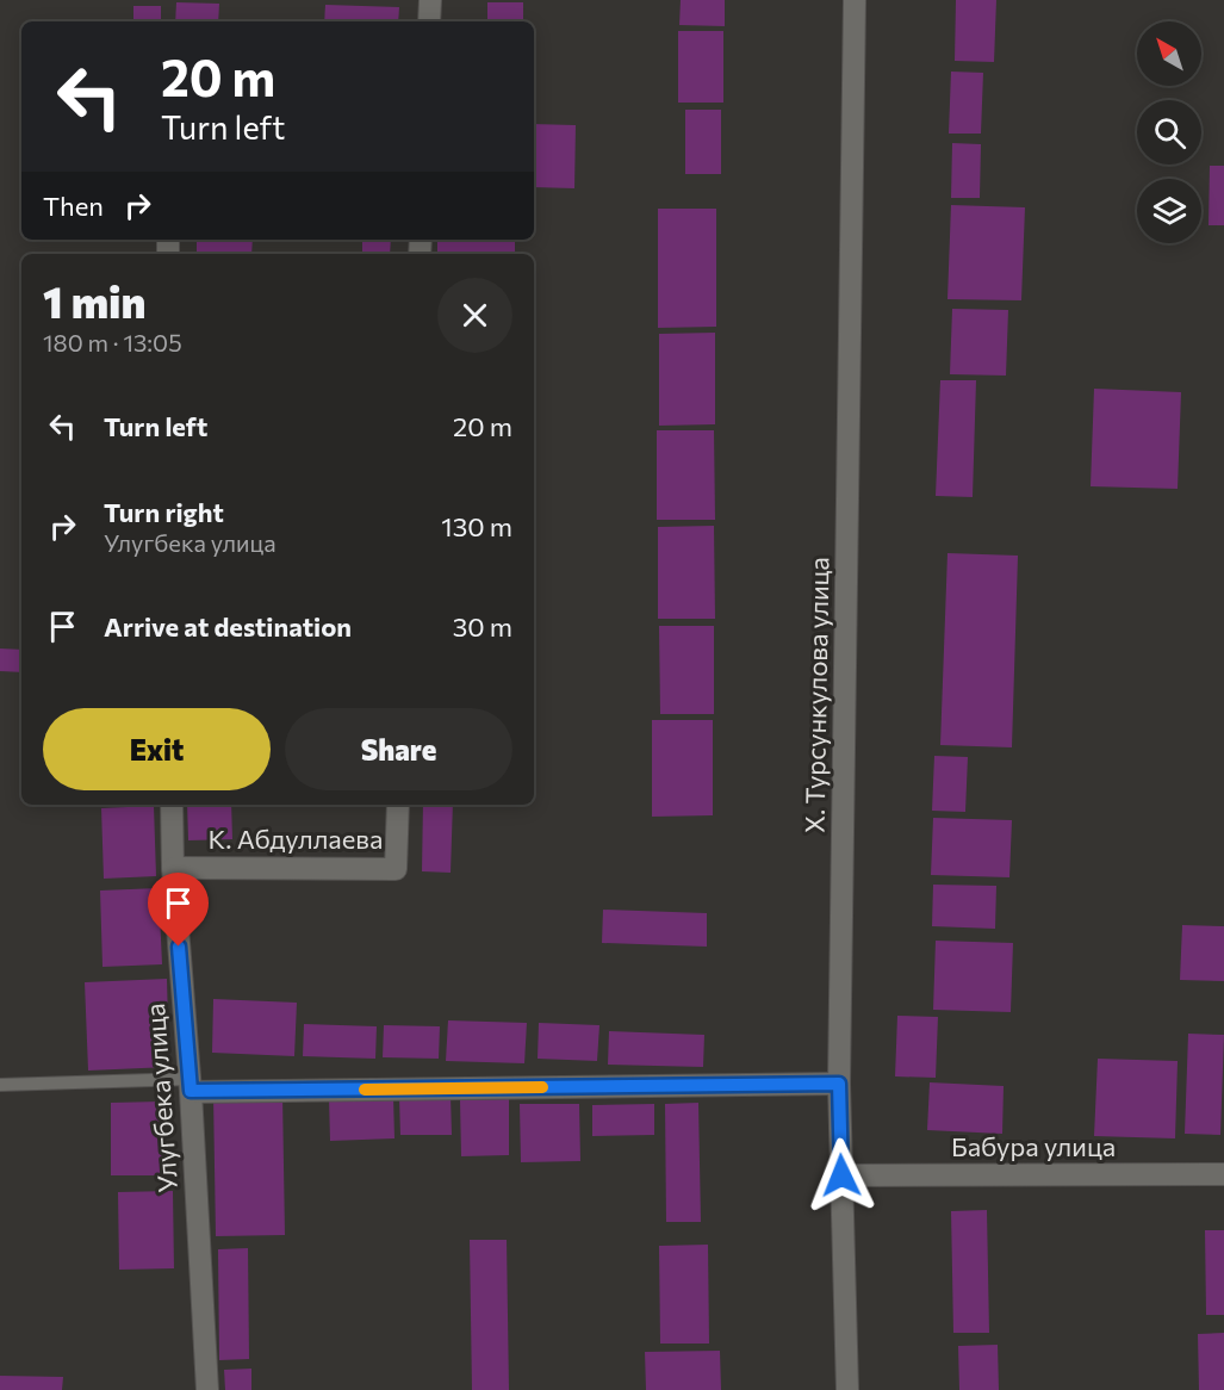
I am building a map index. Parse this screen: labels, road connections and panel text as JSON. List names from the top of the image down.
{
  "streets": {
    "street": [
      "Х. Турсункулова улица",
      "К. Абдуллаева",
      "Улугбека улица",
      "Бабура улица"
    ]
  },
  "crossings": [
    ["Х. Турсункулова улица", "Бабура улица"],
    ["К. Абдуллаева", "Улугбека улица"]
  ],
  "north": "top left",
  "page": {
    "turn": ["20 m", "Turn left"],
    "then": "Then",
    "heading": ["1 min", "180 m · 13:05"],
    "list": [
      {
        "name": "Turn left",
        "value": "20 m"
      },
      {
        "name": "Turn right",
        "note": "Улугбека улица",
        "value": "130 m"
      },
      {
        "name": "Arrive at destination",
        "value": "30 m"
      }
    ],
    "buttons": ["Exit", "Share"]
  }
}
